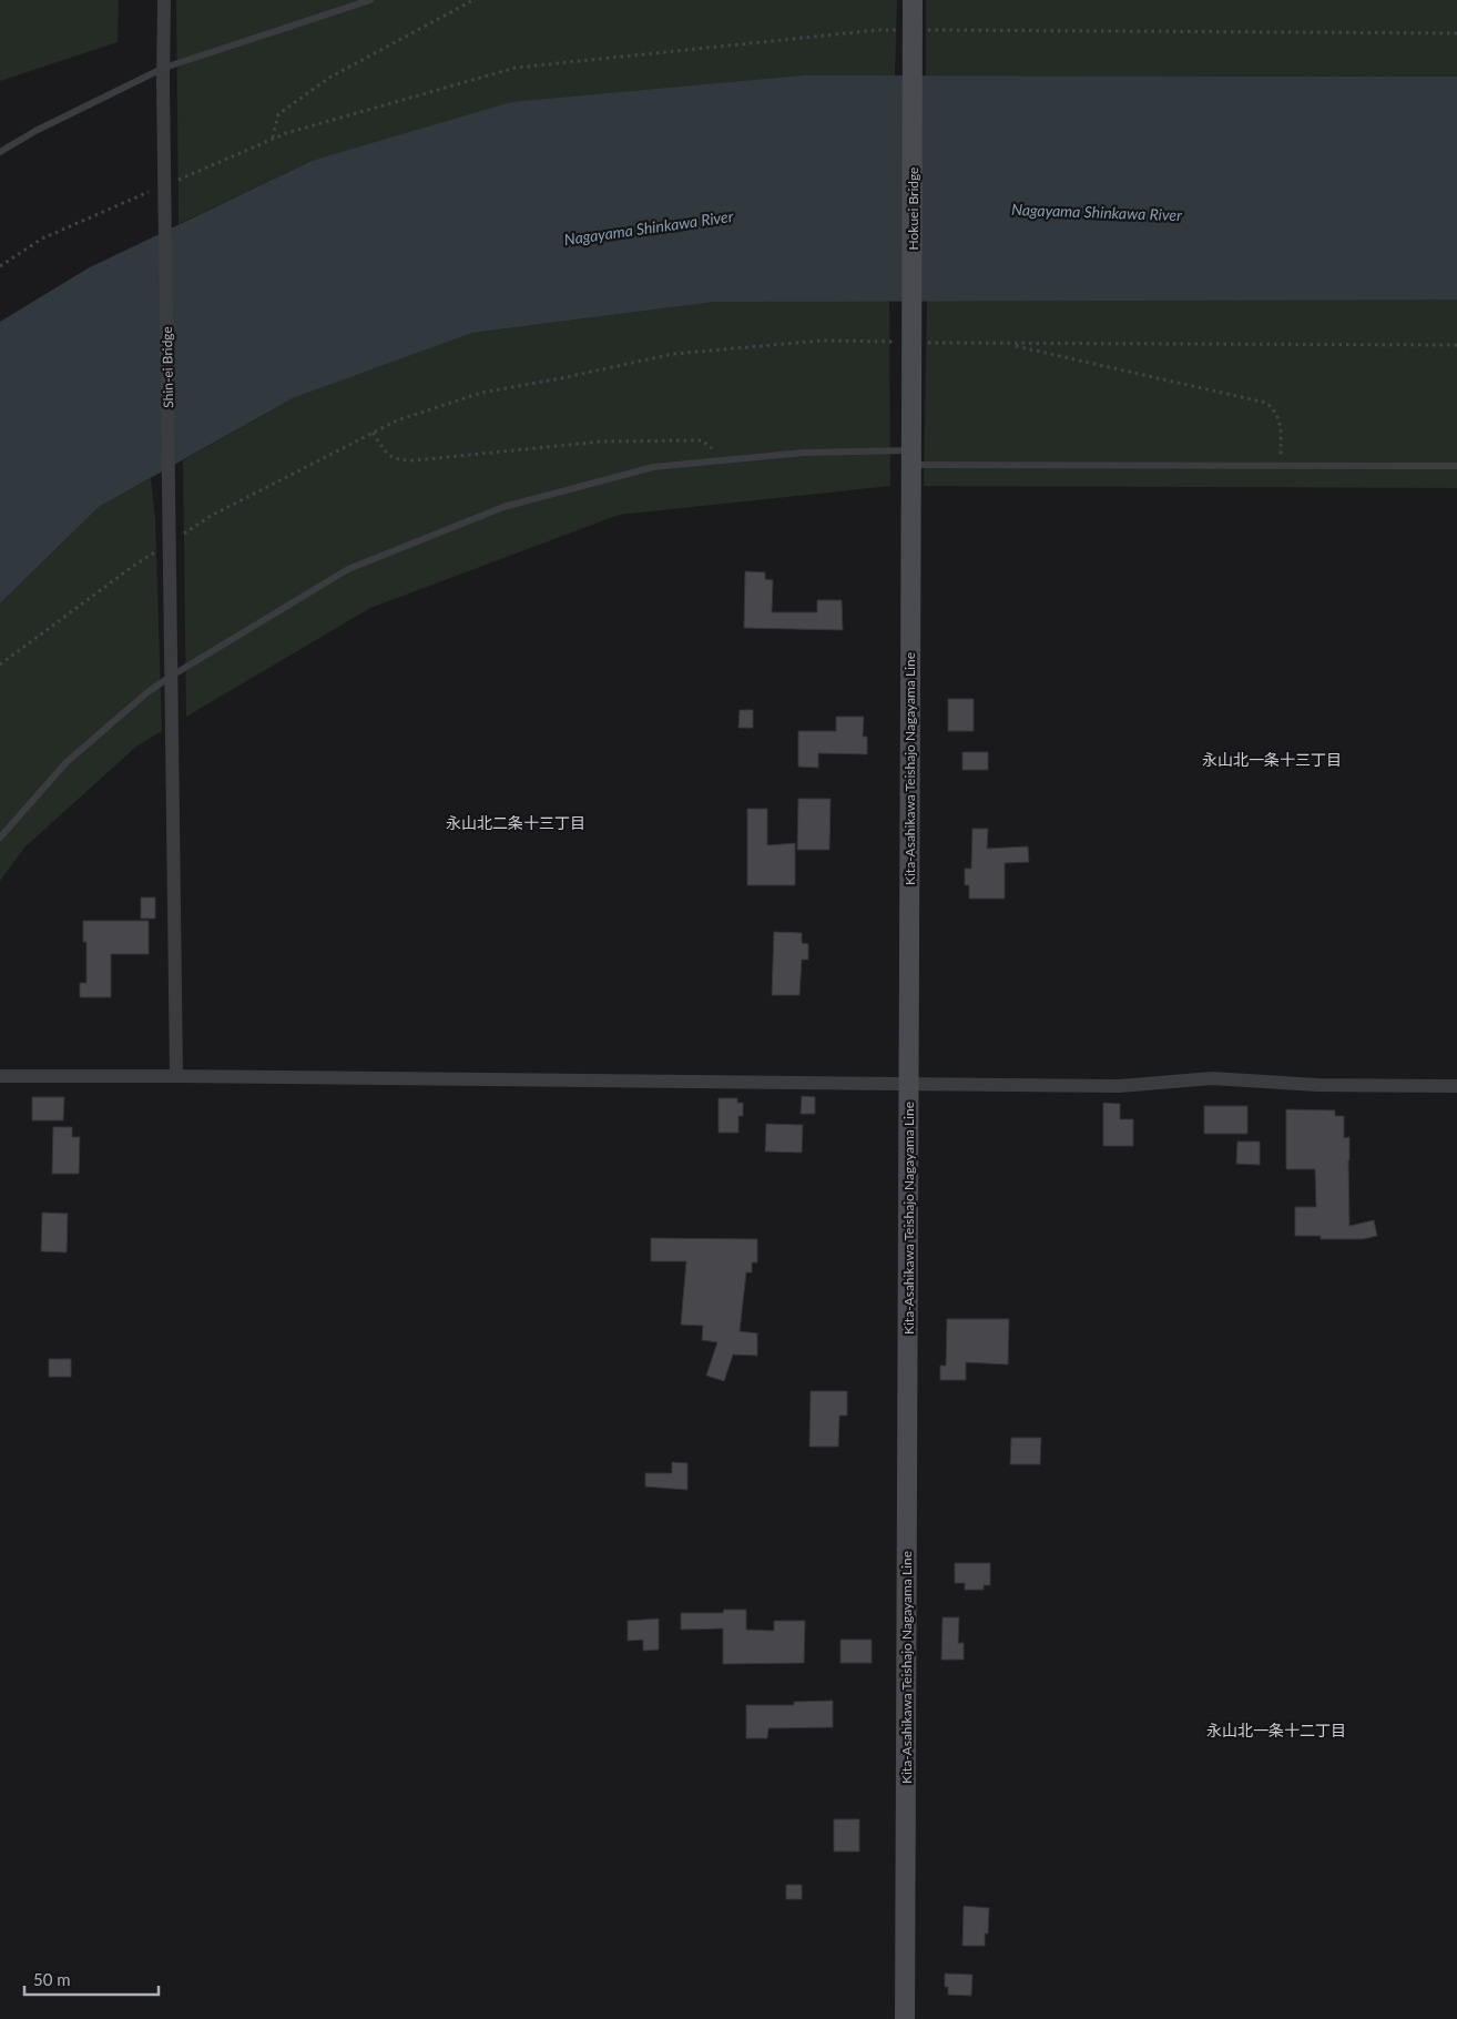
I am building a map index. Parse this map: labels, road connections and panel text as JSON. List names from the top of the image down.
{
  "streets": {
    "main road": ["Hokuei Bridge", "Kita-Asahikawa Teishajo Nagayama Line"],
    "street": ["Shin-ei Bridge"]
  },
  "crossings": [
    ["Hokuei Bridge", "Kita-Asahikawa Teishajo Nagayama Line"]
  ],
  "districts": ["永山北一条十三丁目", "永山北二条十三丁目", "永山北一条十二丁目"],
  "water": ["Nagayama Shinkawa River"],
  "scale_bar": "50 m"
}
